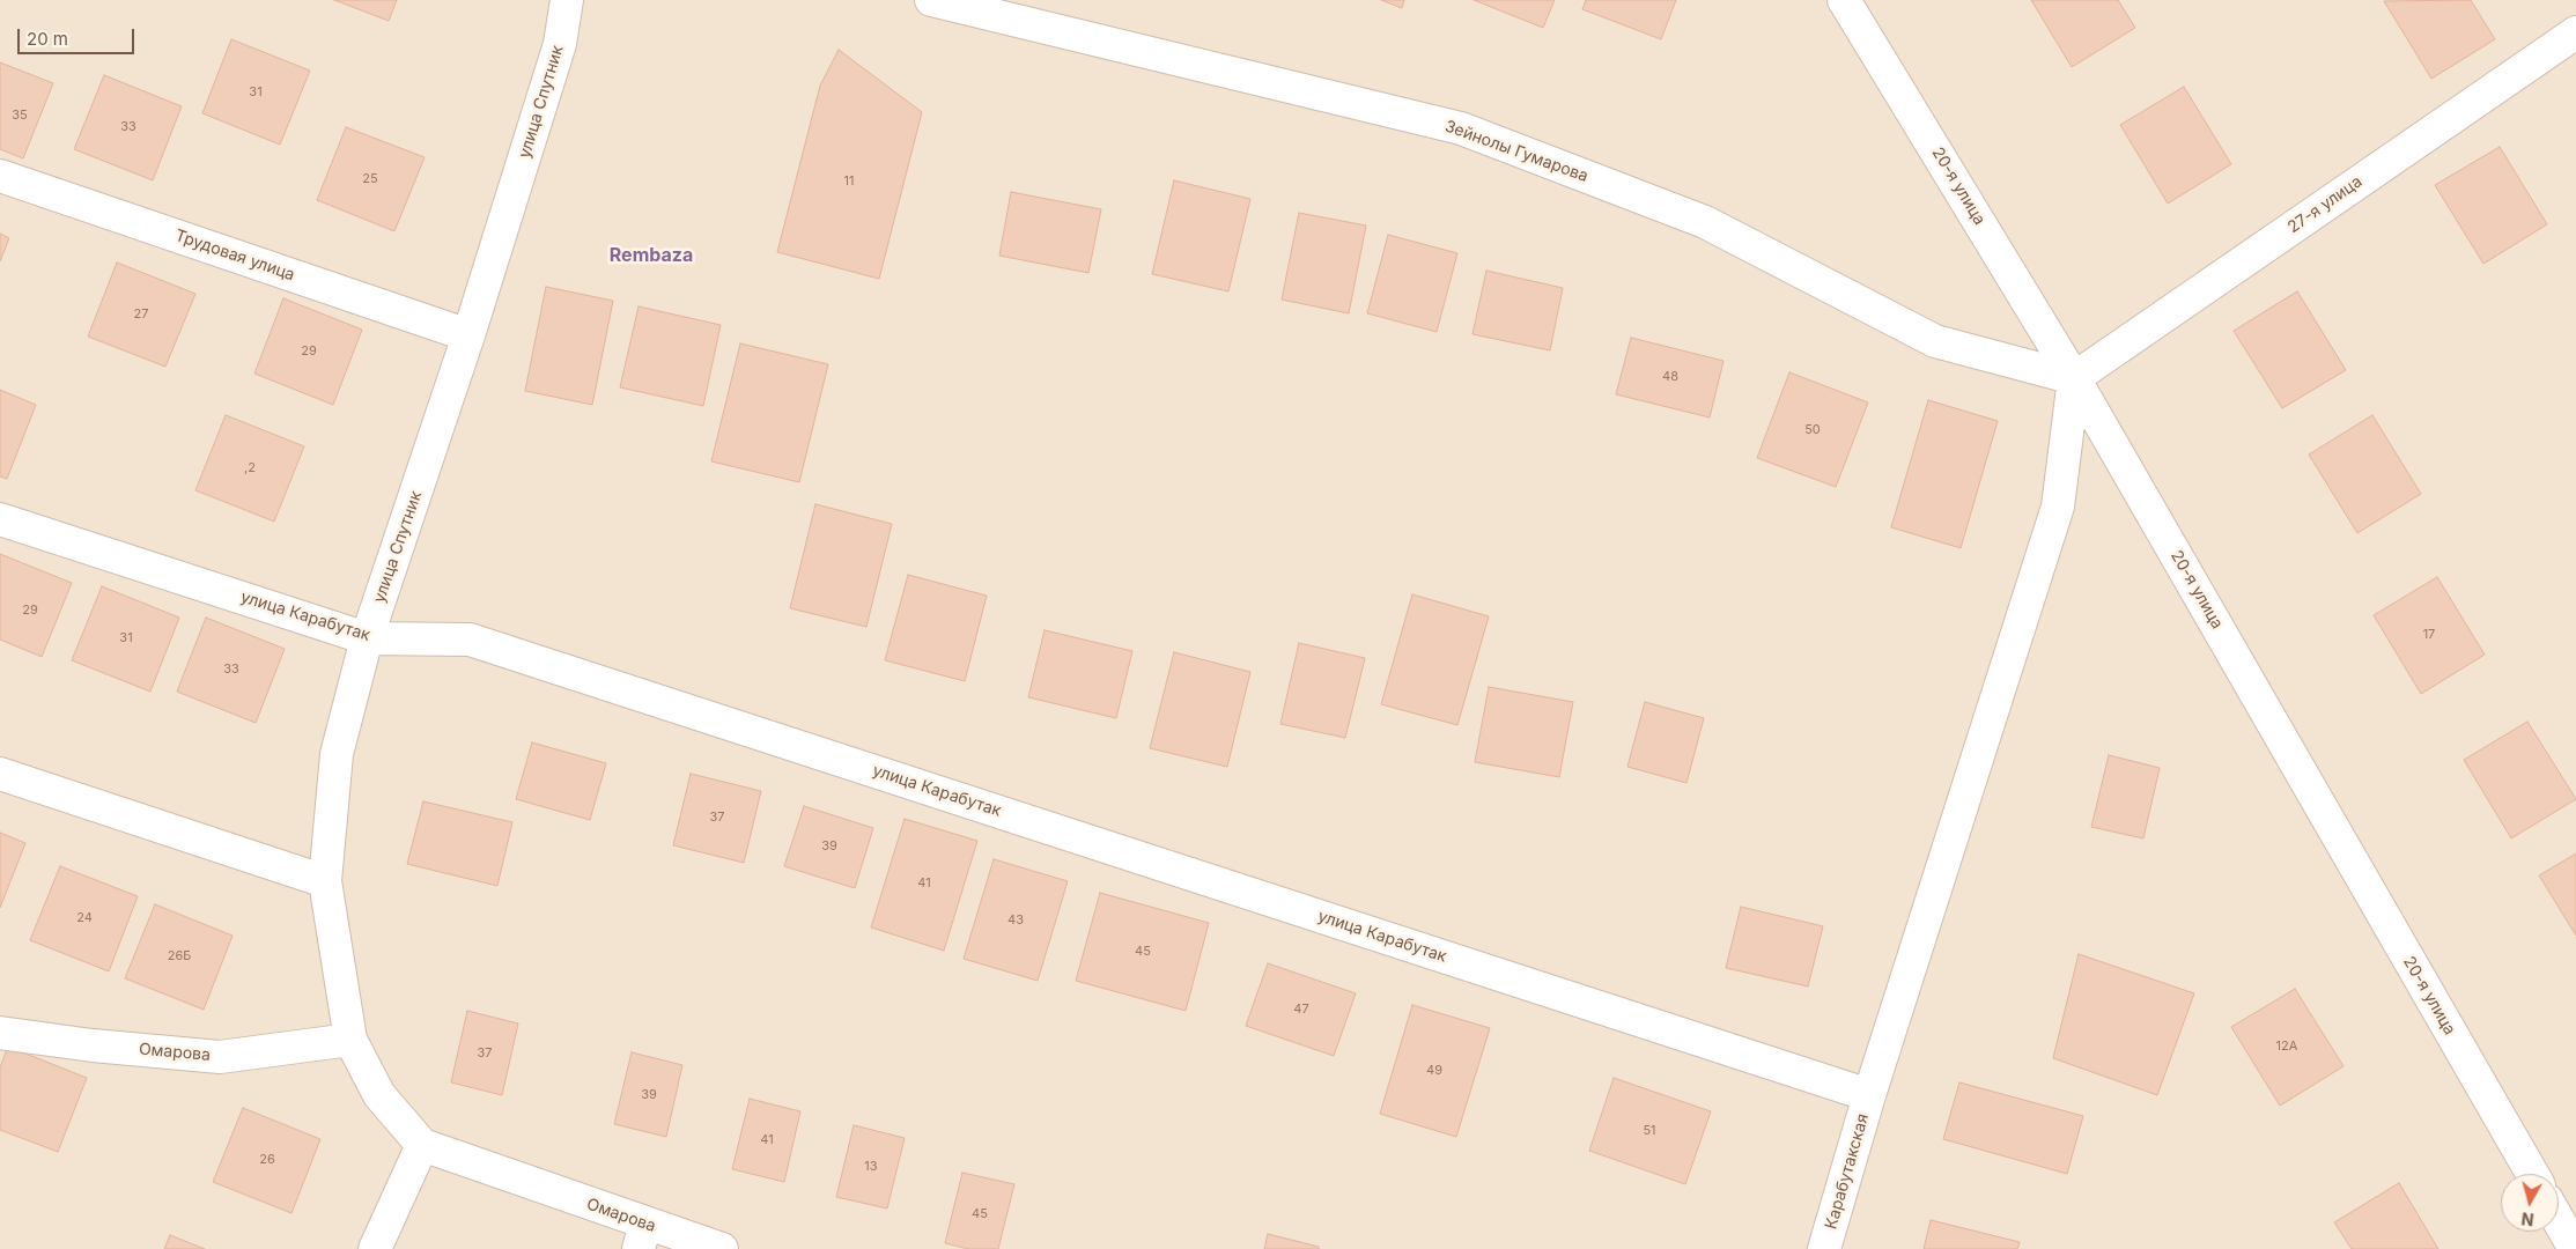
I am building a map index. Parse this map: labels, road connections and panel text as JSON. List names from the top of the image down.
{
  "streets": {
    "street": [
      "улица Спутник",
      "Зейнолы Гумарова",
      "20-я улица",
      "27-я улица",
      "Трудовая улица",
      "улица Карабутак",
      "Омарова",
      "Карабутакская"
    ]
  },
  "crossings": [
    ["улица Спутник", "Трудовая улица"],
    ["улица Спутник", "улица Карабутак"],
    ["улица Спутник", "Омарова"],
    ["Зейнолы Гумарова", "20-я улица"],
    ["Зейнолы Гумарова", "27-я улица"],
    ["Зейнолы Гумарова", "Карабутакская"],
    ["20-я улица", "27-я улица"],
    ["20-я улица", "Карабутакская"],
    ["27-я улица", "Карабутакская"],
    ["улица Карабутак", "Карабутакская"]
  ],
  "districts": ["Rembaza"],
  "house_numbers": [
    "31",
    "35",
    "33",
    "25",
    "11",
    "27",
    "29",
    "48",
    "50",
    ",2",
    "29",
    "17",
    "31",
    "33",
    "37",
    "39",
    "41",
    "24",
    "43",
    "45",
    "26Б",
    "47",
    "12А",
    "37",
    "49",
    "39",
    "51",
    "41",
    "26",
    "13",
    "45"
  ],
  "scale_bar": "20 m",
  "north": "bottom"
}
